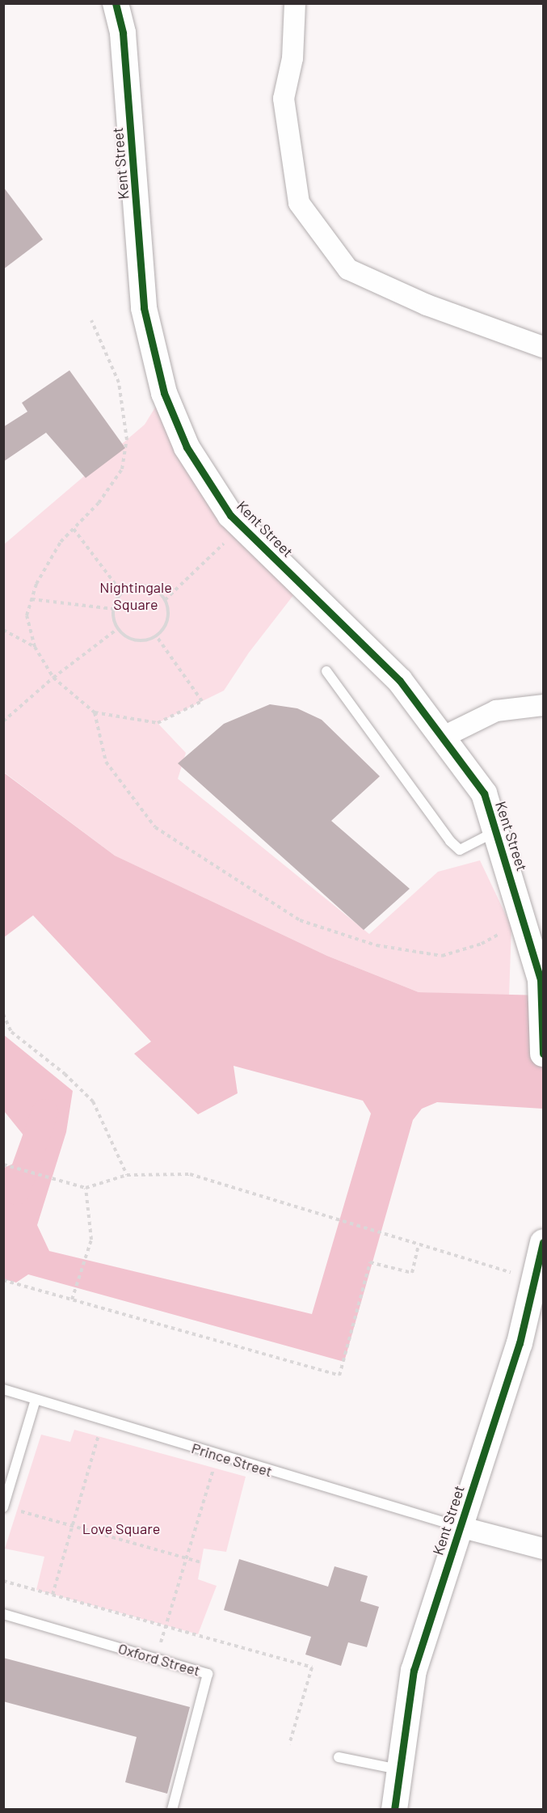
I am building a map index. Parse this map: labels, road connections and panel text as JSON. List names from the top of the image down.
{
  "streets": {
    "street": ["Kent Street"],
    "lane": ["Prince Street", "Oxford Street"]
  },
  "crossings": [
    ["Kent Street", "Prince Street"]
  ],
  "parks": ["Nightingale Square", "Love Square"]
}
